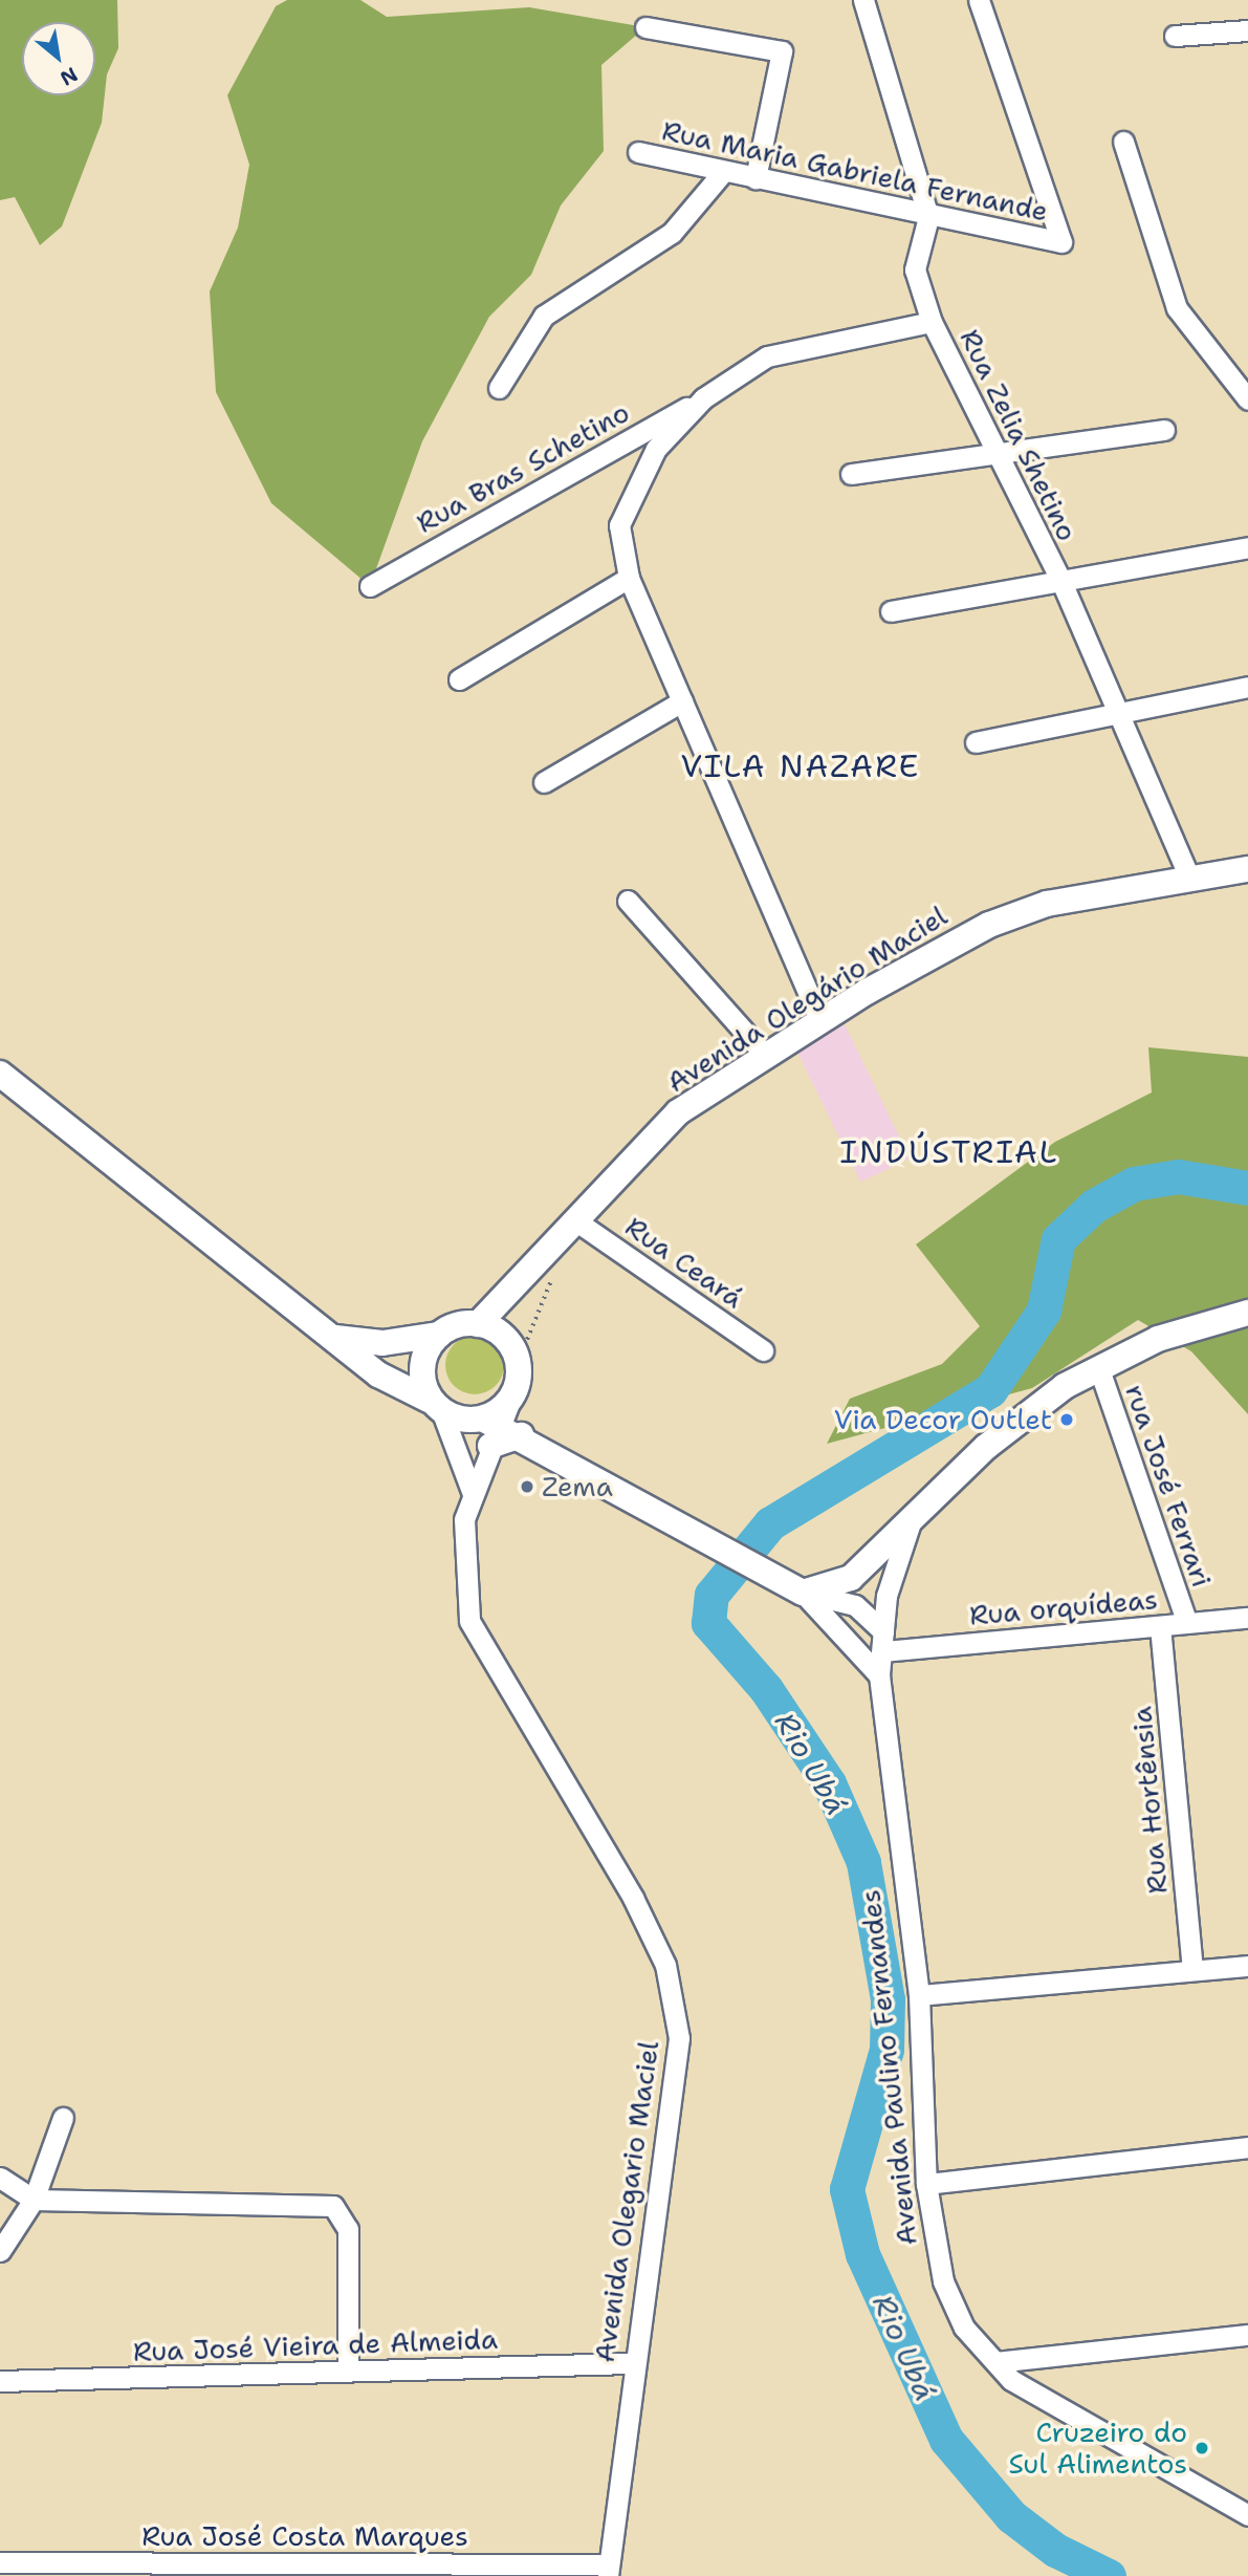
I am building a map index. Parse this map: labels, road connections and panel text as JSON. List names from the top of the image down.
{
  "streets": {
    "main road": ["Avenida Olegário Maciel", "Avenida Paulino Fernandes"],
    "street": [
      "Rua Maria Gabriela Fernande",
      "Rua Zelia Shetino",
      "Rua Bras Schetino",
      "Rua Ceará",
      "rua José Ferrari",
      "Rua orquídeas",
      "Rua Hortênsia",
      "Avenida Olegario Maciel",
      "Rua José Vieira de Almeida",
      "Rua José Costa Marques"
    ]
  },
  "crossings": [
    ["Rua Maria Gabriela Fernande", "Rua Zelia Shetino"],
    ["Rua Zelia Shetino", "Avenida Olegário Maciel"],
    ["Avenida Olegário Maciel", "Rua Ceará"],
    ["Avenida Olegário Maciel", "Avenida Olegario Maciel"],
    ["rua José Ferrari", "Rua orquídeas"],
    ["rua José Ferrari", "Avenida Paulino Fernandes"],
    ["Rua orquídeas", "Rua Hortênsia"],
    ["Rua orquídeas", "Avenida Paulino Fernandes"],
    ["Avenida Olegario Maciel", "Rua José Vieira de Almeida"],
    ["Avenida Olegario Maciel", "Rua José Costa Marques"]
  ],
  "districts": ["VILA NAZARE", "INDÚSTRIAL"],
  "water": ["Rio Ubá"],
  "places": ["Via Decor Outlet", "Zema", "Cruzeiro do Sul Alimentos"],
  "north": "bottom right"
}
